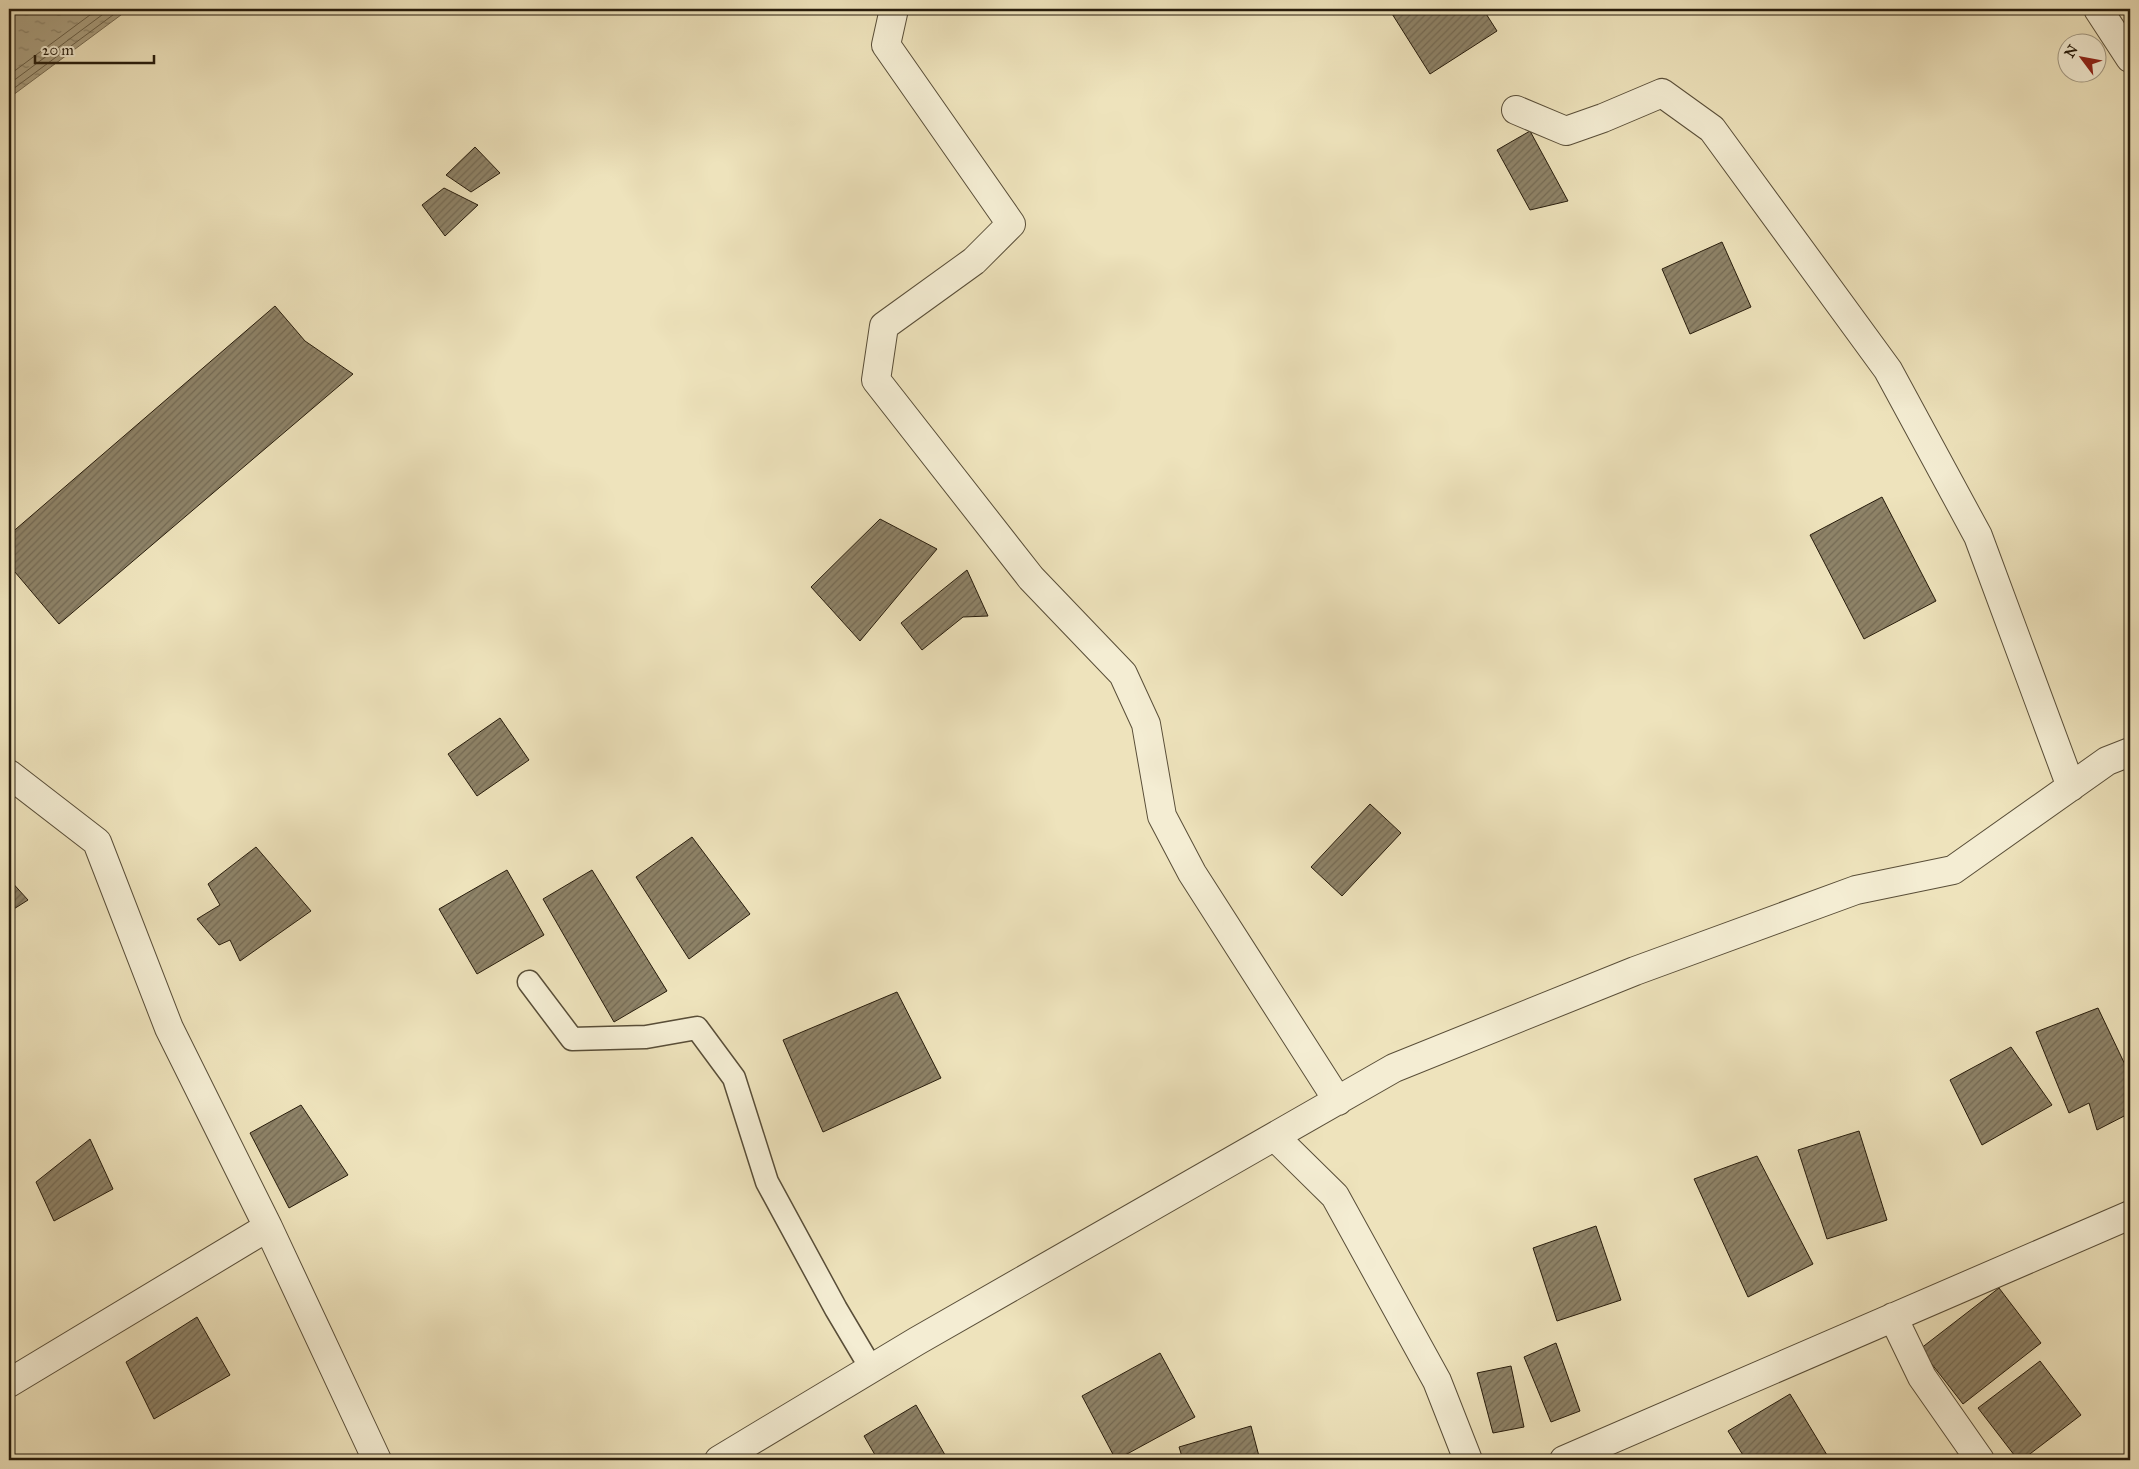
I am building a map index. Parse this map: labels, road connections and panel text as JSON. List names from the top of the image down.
{
  "scale_bar": "20 m",
  "north": "top left"
}
